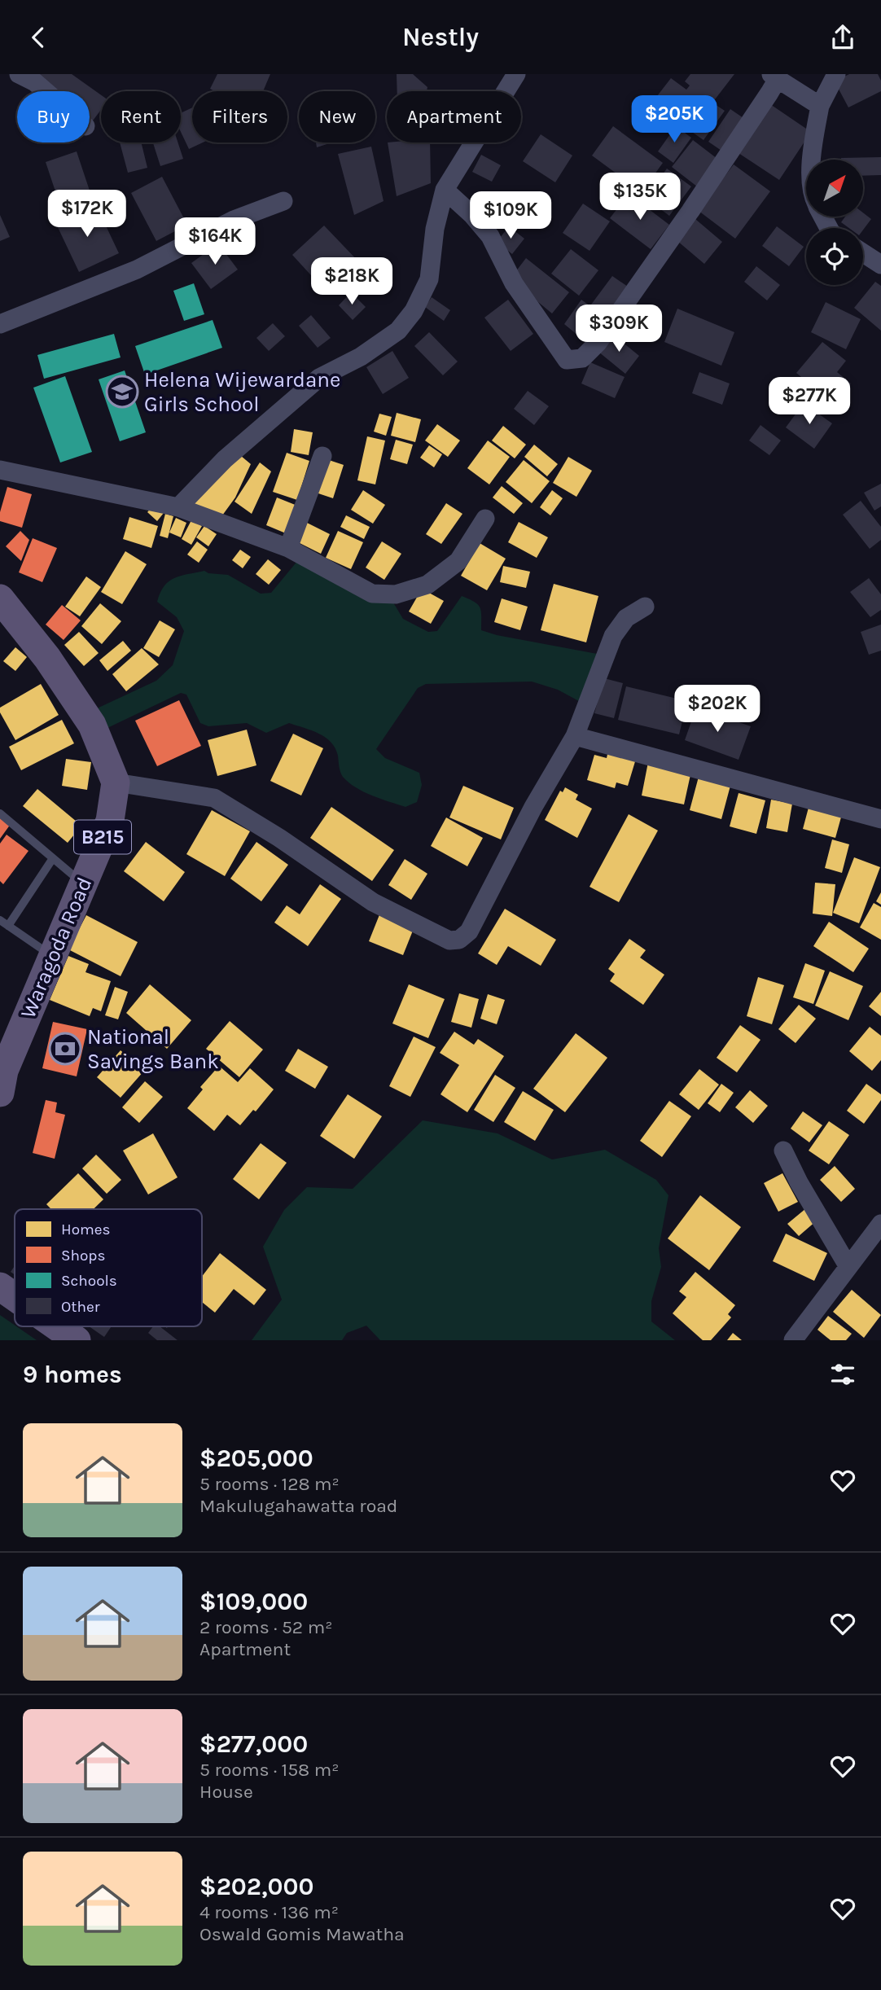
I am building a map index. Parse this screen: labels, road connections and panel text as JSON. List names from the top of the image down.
{
  "streets": {
    "main road": ["B215", "Waragoda Road"]
  },
  "places": {
    "school or university": ["Helena Wijewardane Girls School"],
    "bank": ["National Savings Bank"]
  },
  "legend": [
    "Homes",
    "Shops",
    "Schools",
    "Other"
  ],
  "north": "top right",
  "page": {
    "header": "Nestly",
    "chip": [
      "Buy",
      "Rent",
      "Filters",
      "New",
      "Apartment"
    ],
    "price": [
      "$205K",
      "$135K",
      "$172K",
      "$109K",
      "$164K",
      "$218K",
      "$309K",
      "$277K",
      "$202K"
    ],
    "heading": "9 homes",
    "list": [
      {
        "name": "$205,000",
        "note": "5 rooms · 128 m² · Makulugahawatta road"
      },
      {
        "name": "$109,000",
        "note": "2 rooms · 52 m² · Apartment"
      },
      {
        "name": "$277,000",
        "note": "5 rooms · 158 m² · House"
      },
      {
        "name": "$202,000",
        "note": "4 rooms · 136 m² · Oswald Gomis Mawatha"
      }
    ]
  }
}
